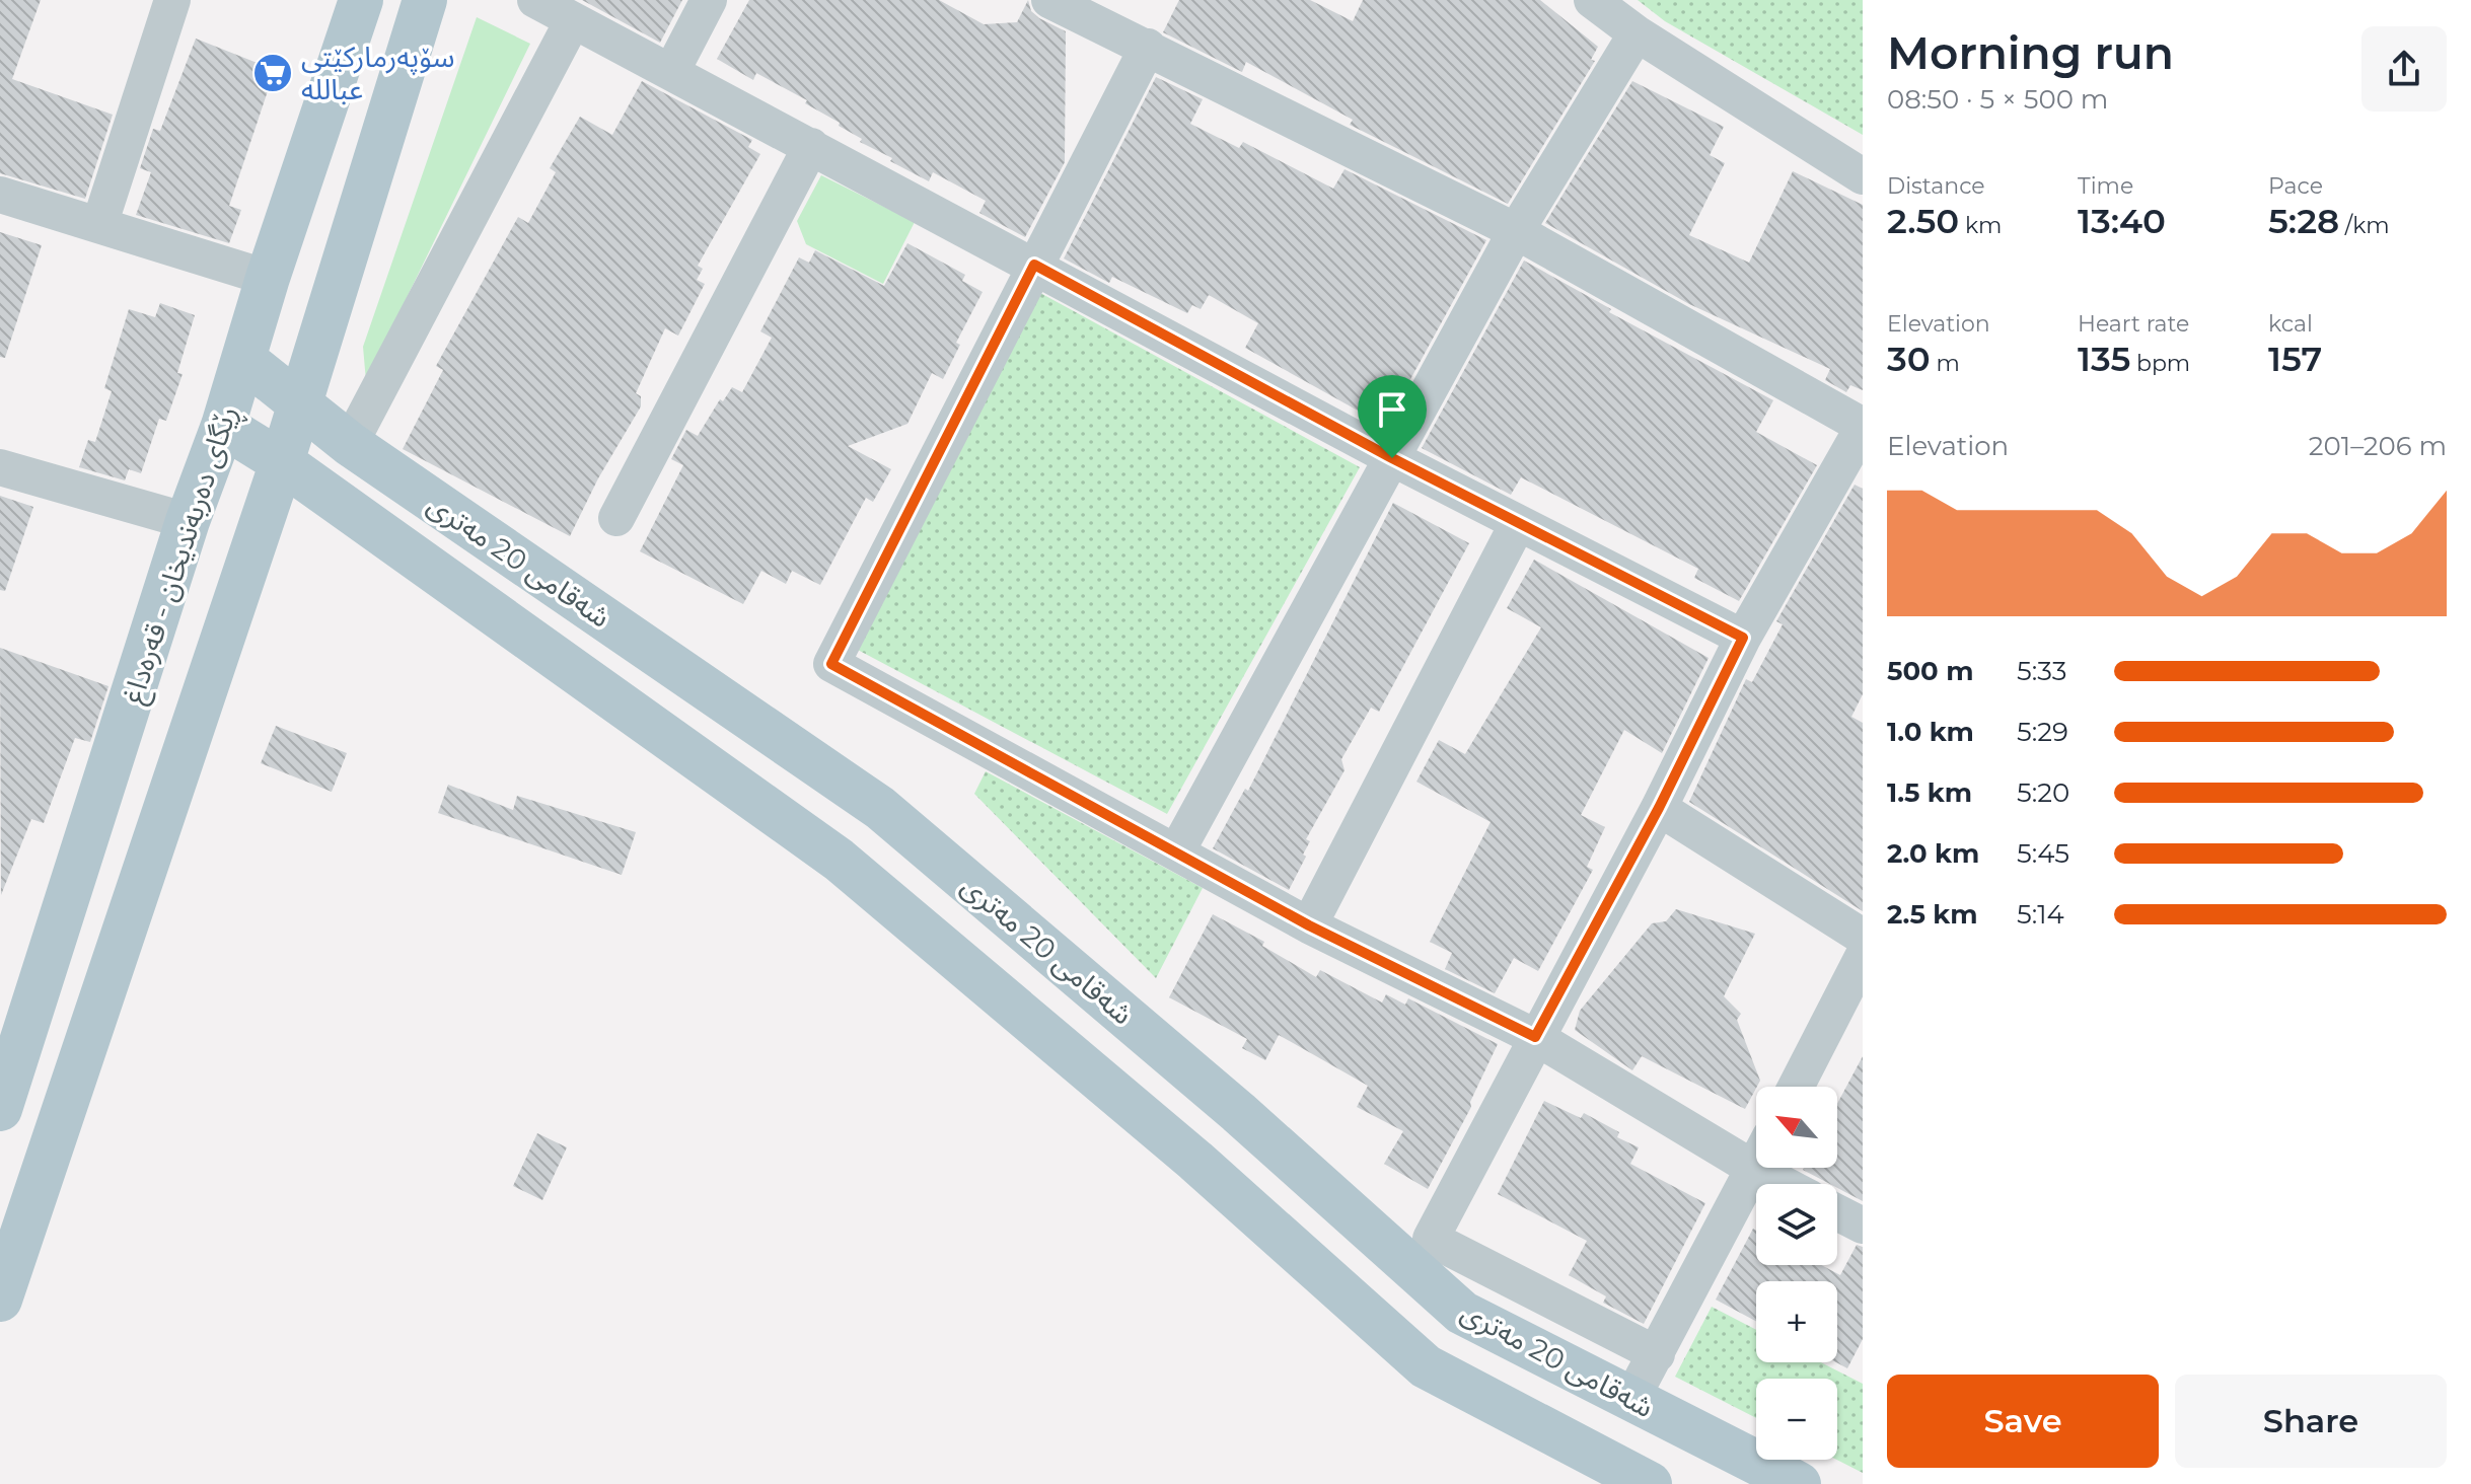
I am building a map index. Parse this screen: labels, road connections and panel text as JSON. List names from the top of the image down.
{
  "streets": {
    "main road": ["ڕێگای دەربەندیخان - قەرەداغ", "شەقامی 20 مەتری"]
  },
  "crossings": [
    ["ڕێگای دەربەندیخان - قەرەداغ", "شەقامی 20 مەتری"]
  ],
  "places": {
    "supermarket": ["سۆپه‌رماركێتى عبالله"]
  },
  "north": "top left",
  "page": {
    "heading": ["Morning run", "08:50 · 5 × 500 m"],
    "stats": [
      ["Distance", "2.50 km"],
      ["Time", "13:40"],
      ["Pace", "5:28 /km"],
      ["Elevation", "30 m"],
      ["Heart rate", "135 bpm"],
      ["kcal", "157"]
    ],
    "chart": ["Elevation", "201–206 m"],
    "list": [
      {
        "name": "500 m",
        "note": "5:33"
      },
      {
        "name": "1.0 km",
        "note": "5:29"
      },
      {
        "name": "1.5 km",
        "note": "5:20"
      },
      {
        "name": "2.0 km",
        "note": "5:45"
      },
      {
        "name": "2.5 km",
        "note": "5:14"
      }
    ],
    "map_buttons": ["+", "−"],
    "buttons": ["Save", "Share"]
  }
}
